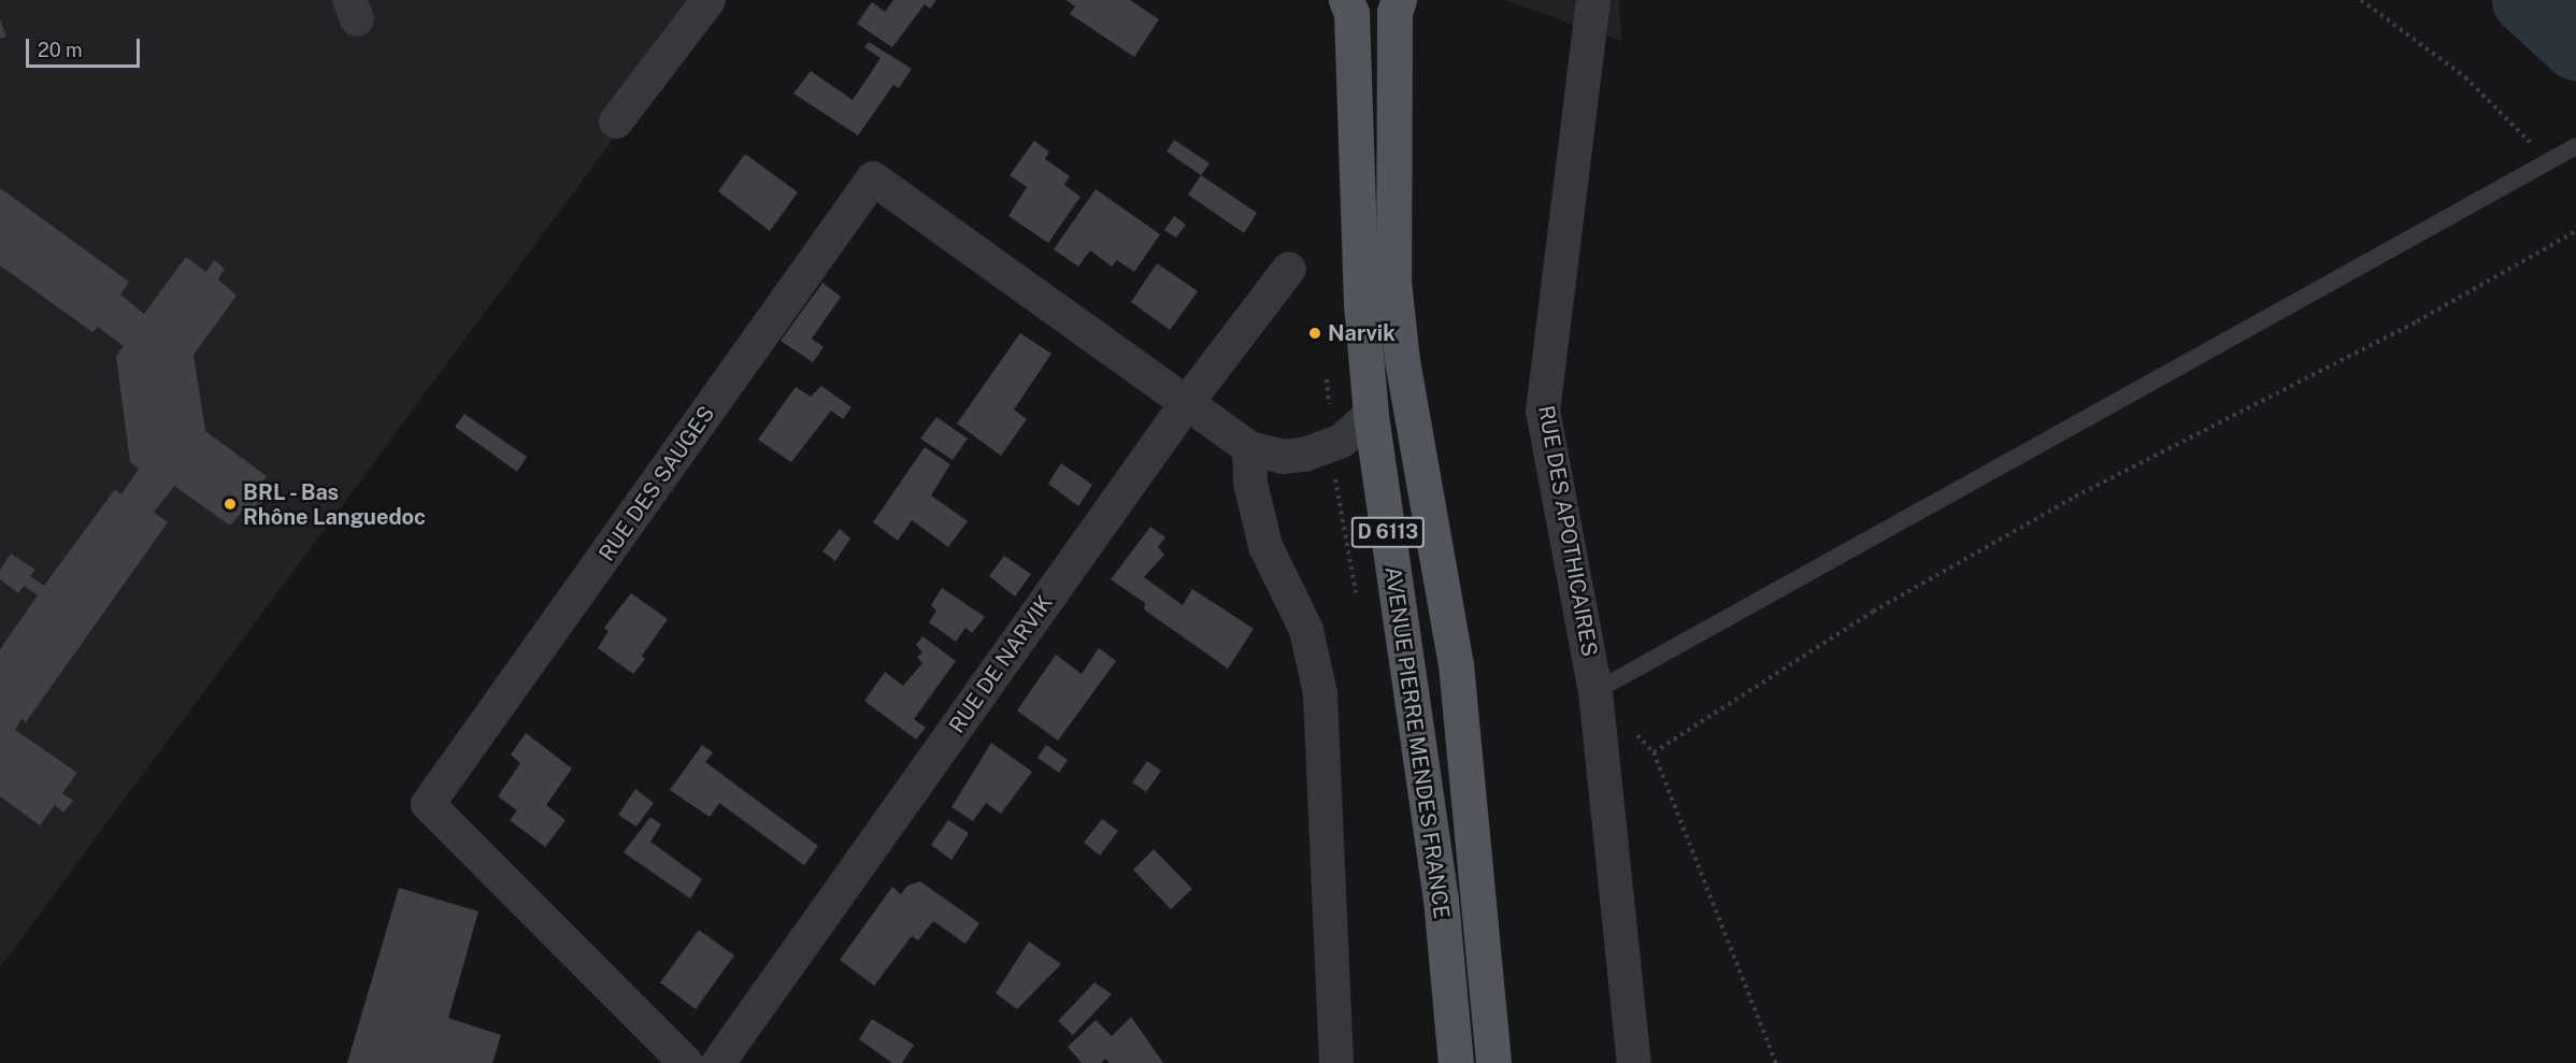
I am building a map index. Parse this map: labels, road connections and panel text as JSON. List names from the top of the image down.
{
  "streets": {
    "main road": ["D 6113", "AVENUE PIERRE MENDES FRANCE"],
    "street": ["RUE DES SAUGES", "RUE DES APOTHICAIRES", "RUE DE NARVIK"]
  },
  "crossings": [
    ["RUE DES SAUGES", "RUE DE NARVIK"]
  ],
  "places": ["Narvik", "BRL - Bas Rhône Languedoc"],
  "scale_bar": "20 m"
}
